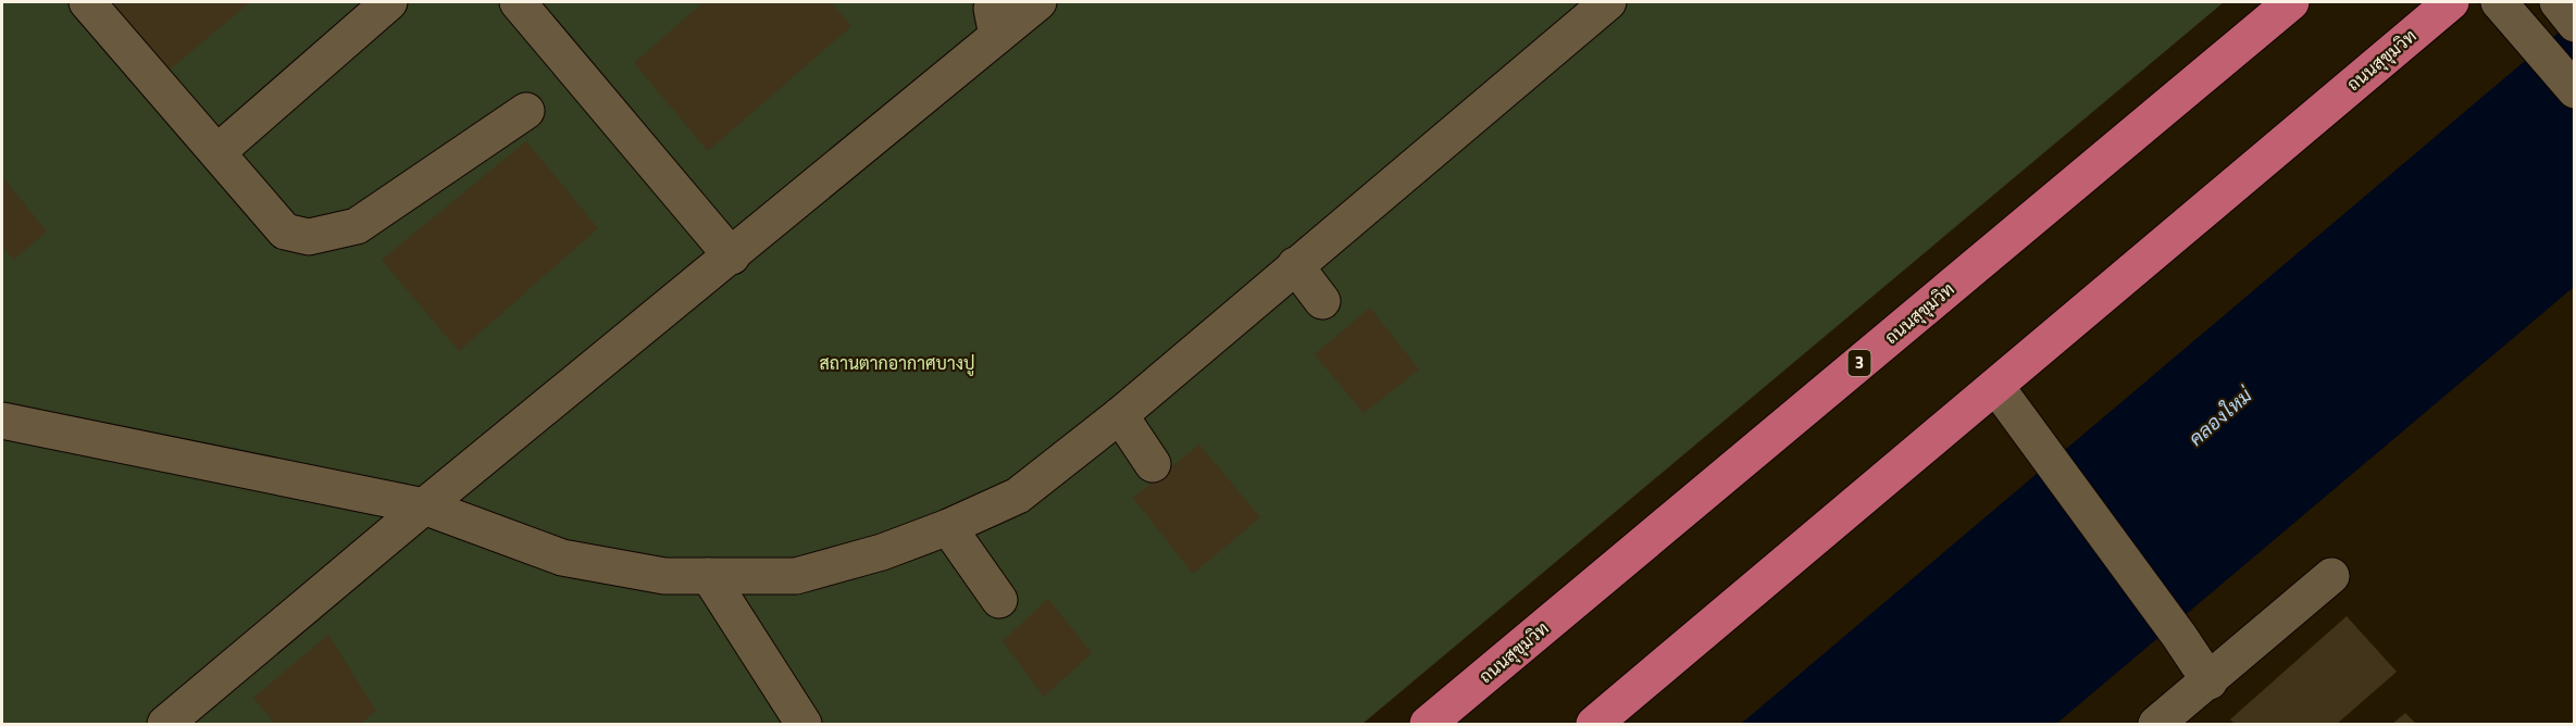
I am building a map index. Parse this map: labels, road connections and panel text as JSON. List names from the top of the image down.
{
  "streets": {
    "highway": ["ถนนสุขุมวิท", "3"]
  },
  "water": ["คลองใหม่"],
  "parks": ["สถานตากอากาศบางปู"]
}
